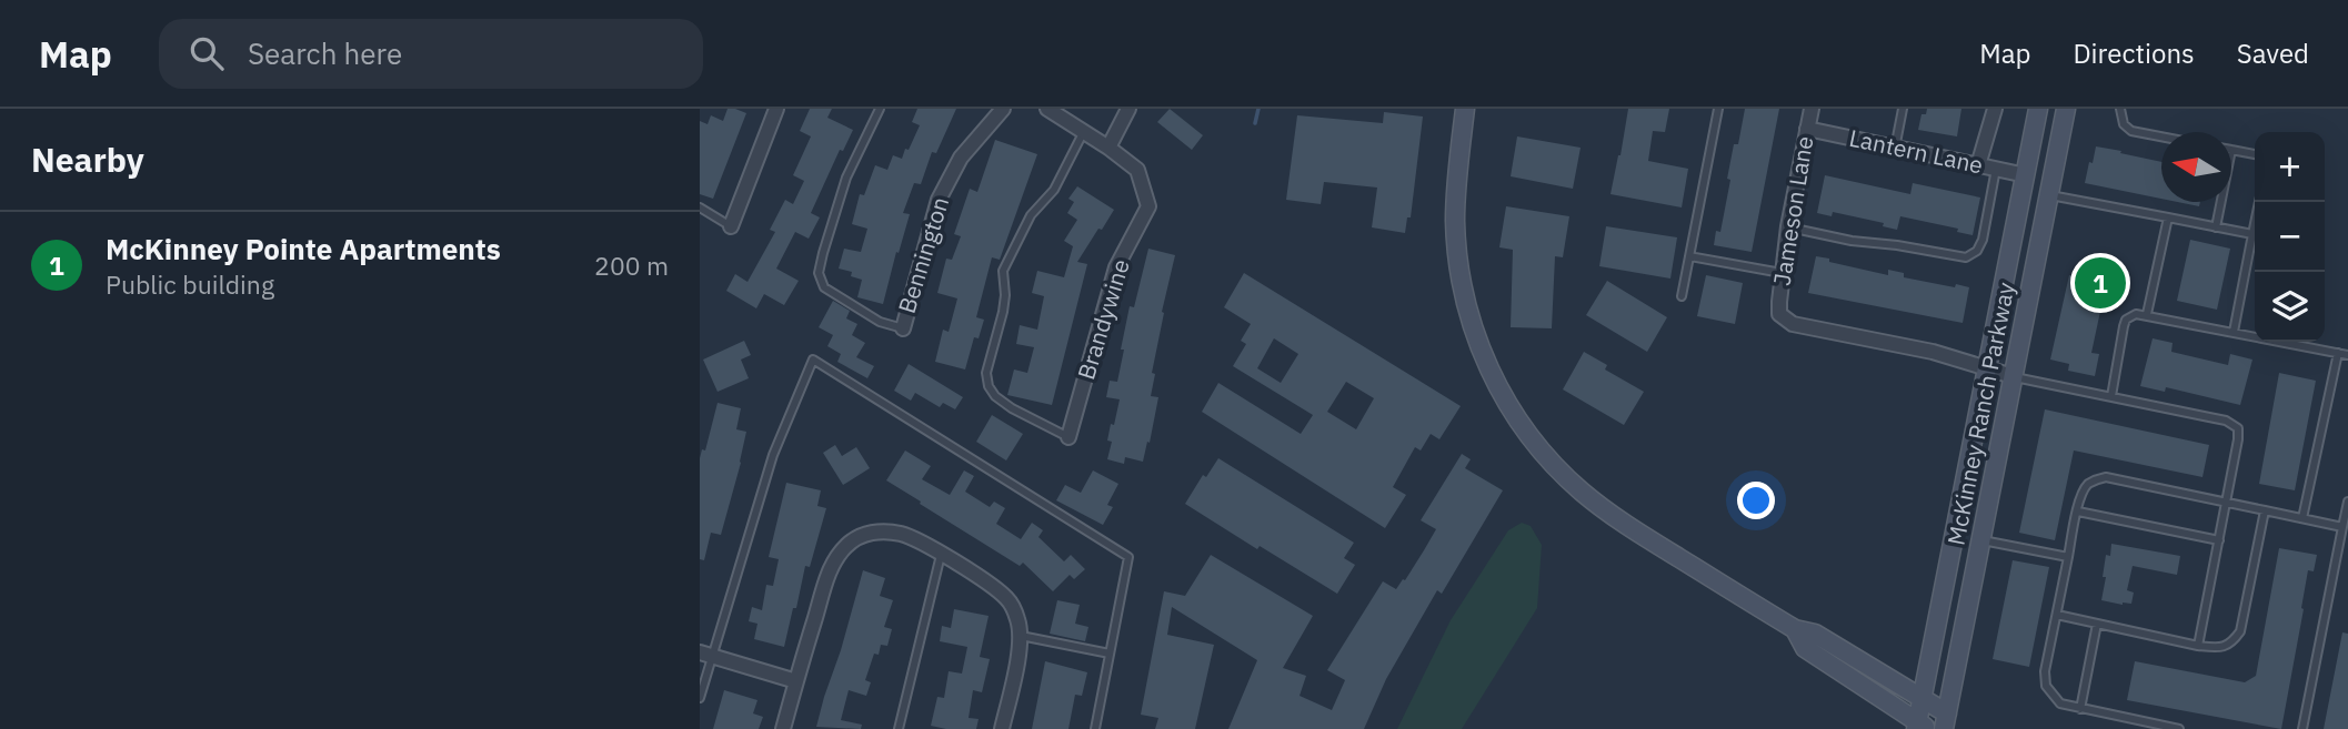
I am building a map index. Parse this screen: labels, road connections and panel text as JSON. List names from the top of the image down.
{
  "streets": {
    "main road": ["McKinney Ranch Parkway"],
    "street": [
      "Lantern Lane",
      "Jameson Lane",
      "Bennington",
      "Brandywine"
    ]
  },
  "crossings": [
    ["Lantern Lane", "Jameson Lane"],
    ["Lantern Lane", "McKinney Ranch Parkway"],
    ["Jameson Lane", "McKinney Ranch Parkway"]
  ],
  "north": "left",
  "page": {
    "header": "Map",
    "search": "Search here",
    "nav": ["Map", "Directions", "Saved"],
    "heading": "Nearby",
    "map_buttons": ["+", "−"],
    "list": [
      {
        "mark": "1",
        "name": "McKinney Pointe Apartments",
        "note": "Public building",
        "value": "200 m"
      }
    ],
    "pins": "1"
  }
}
